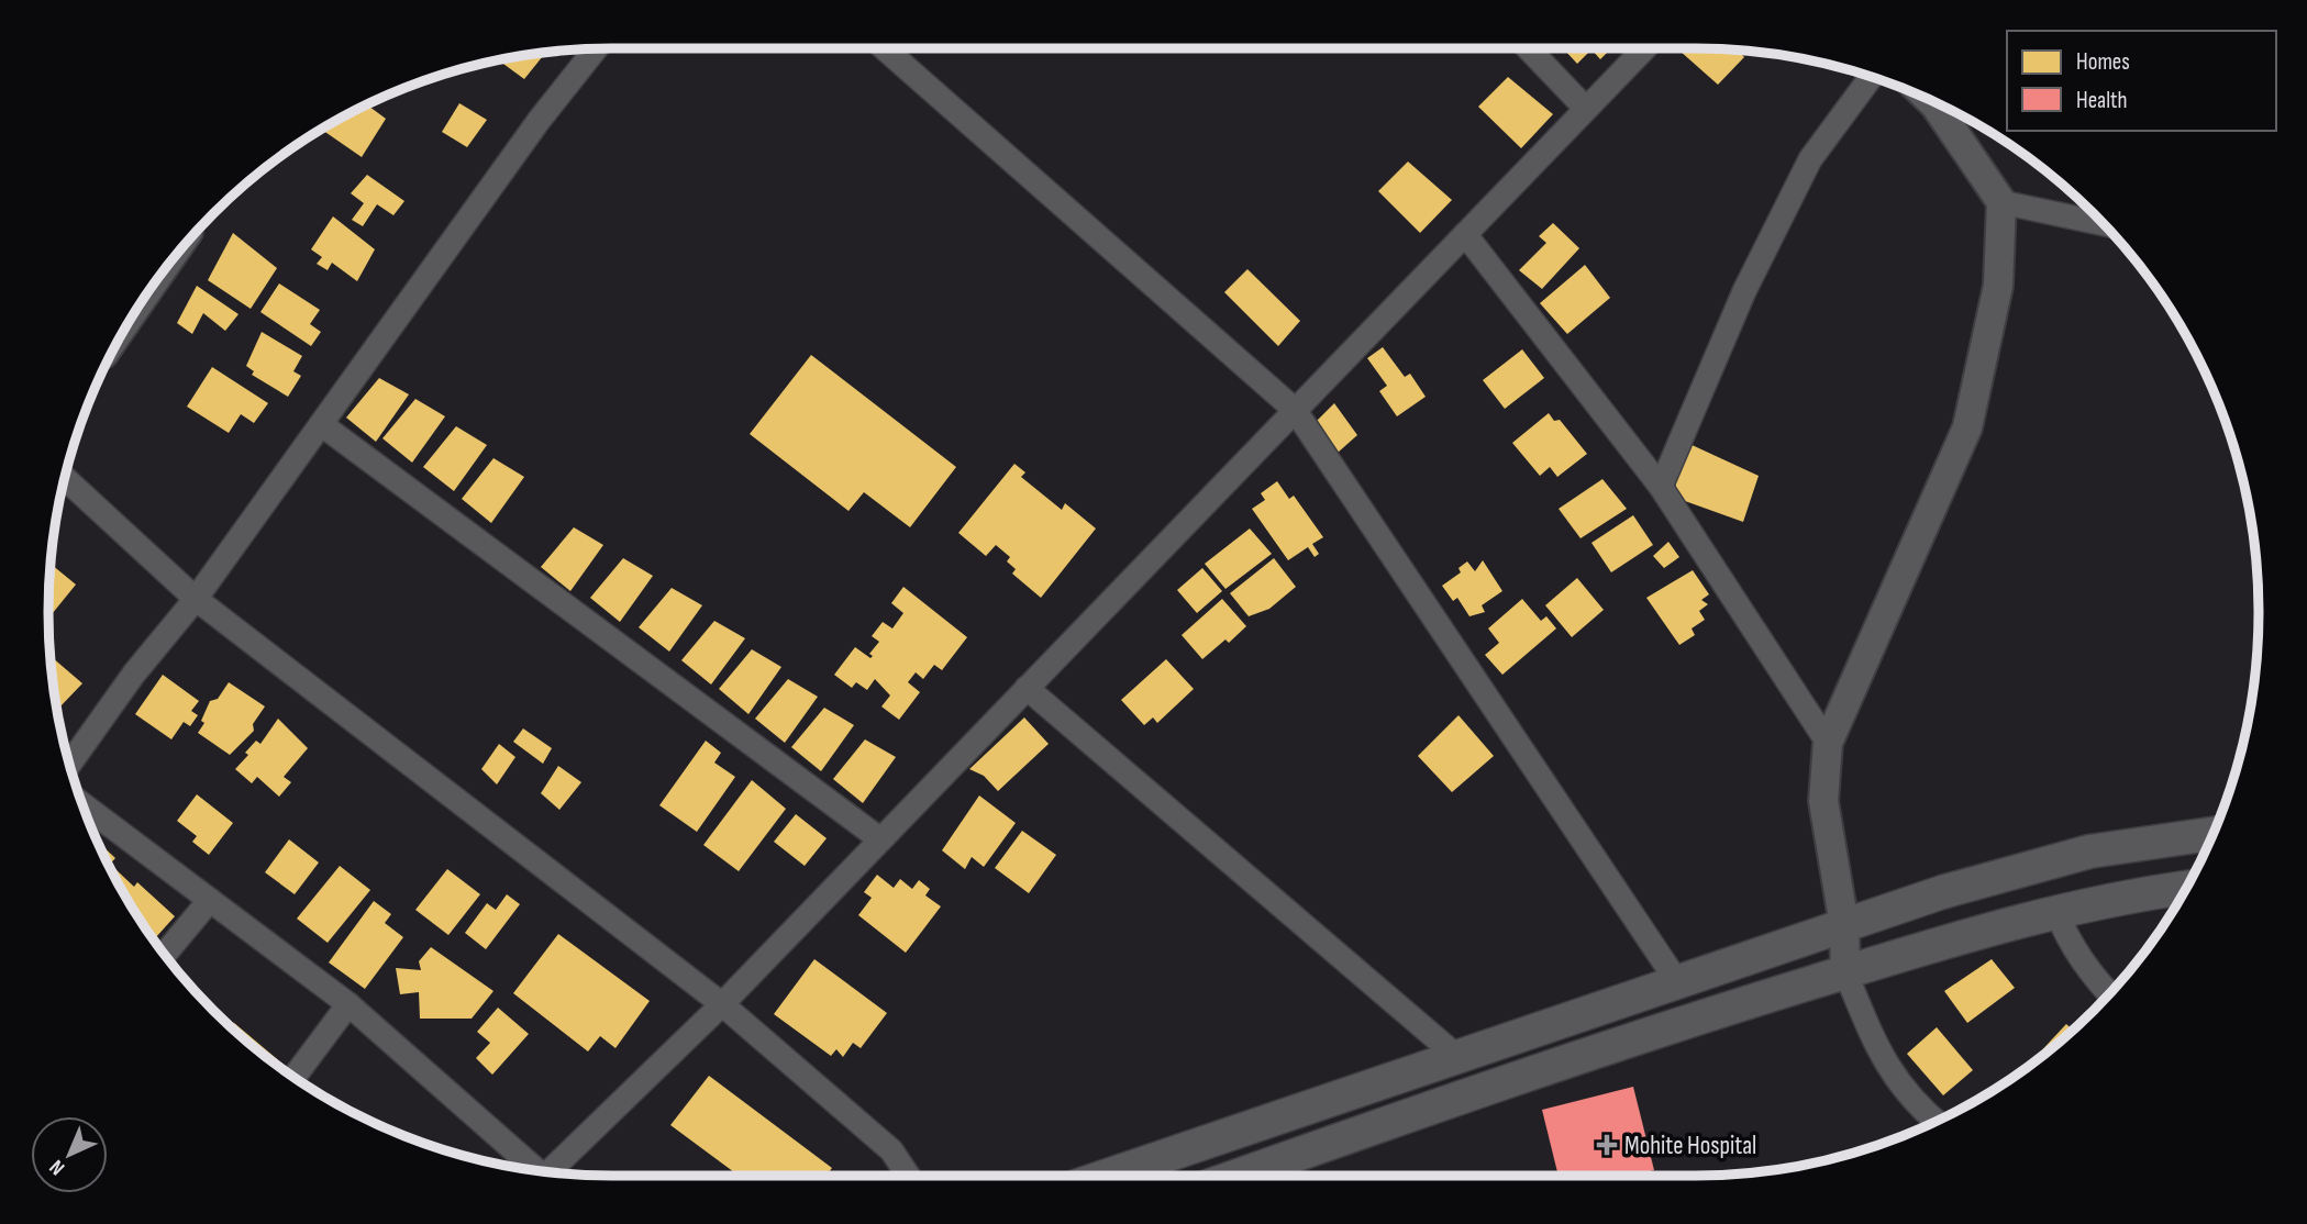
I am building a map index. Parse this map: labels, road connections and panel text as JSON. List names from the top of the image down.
{
  "places": {
    "health": ["Mohite Hospital"]
  },
  "legend": ["Homes", "Health"],
  "north": "bottom left"
}
